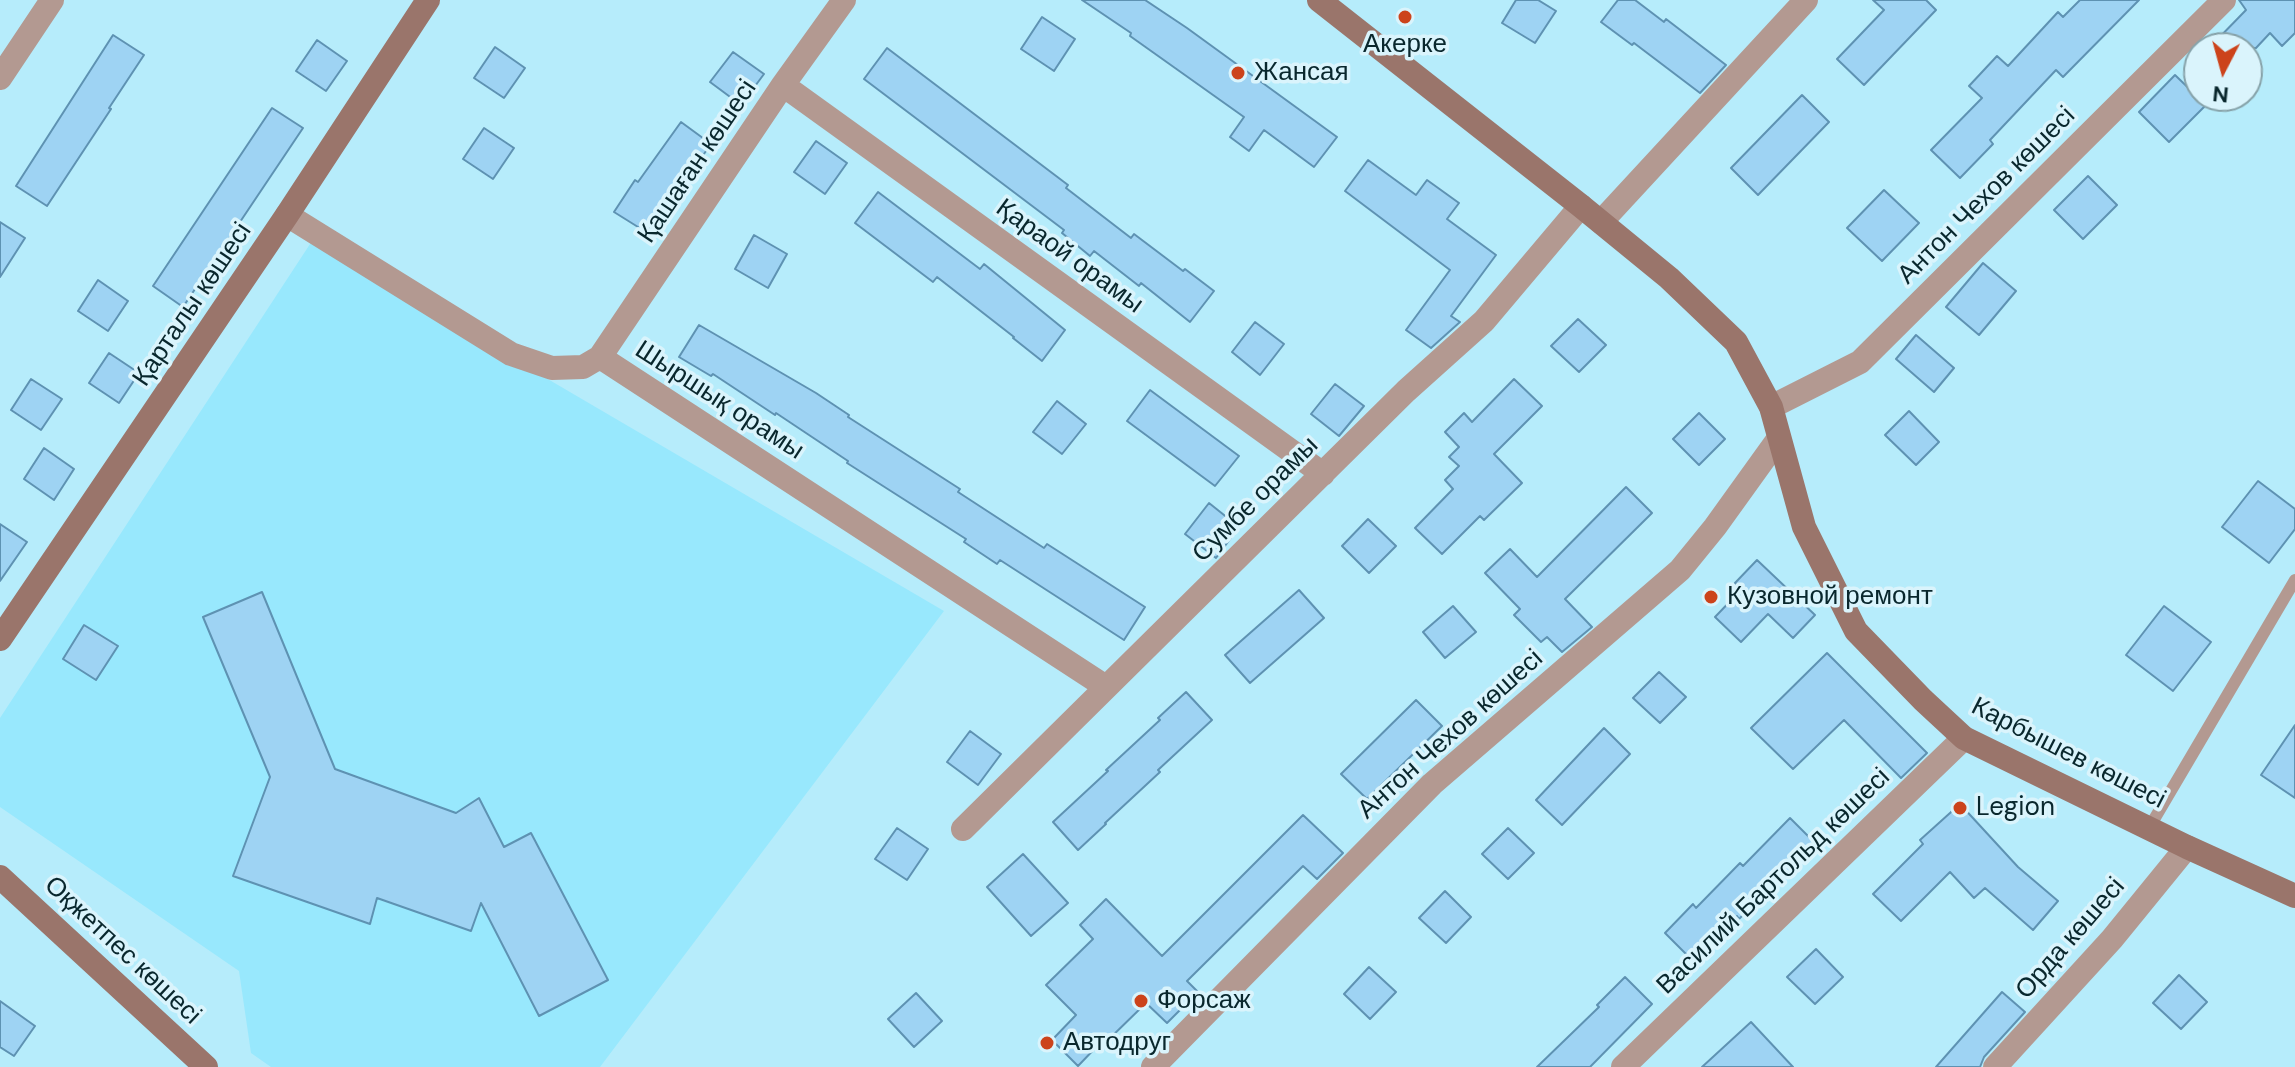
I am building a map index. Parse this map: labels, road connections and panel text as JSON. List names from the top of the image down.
{
  "streets": {
    "street": [
      "Қашаған көшесі",
      "Антон Чехов көшесі",
      "Қараой орамы",
      "Қарталы көшесі",
      "Шыршық орамы",
      "Сумбе орамы",
      "Карбышев көшесі",
      "Василий Бартольд көшесі",
      "Орда көшесі",
      "Оқжетпес көшесі"
    ]
  },
  "crossings": [
    ["Қашаған көшесі", "Қараой орамы"],
    ["Қашаған көшесі", "Шыршық орамы"],
    ["Антон Чехов көшесі", "Карбышев көшесі"],
    ["Қараой орамы", "Сумбе орамы"],
    ["Қарталы көшесі", "Шыршық орамы"],
    ["Шыршық орамы", "Сумбе орамы"],
    ["Сумбе орамы", "Карбышев көшесі"],
    ["Карбышев көшесі", "Василий Бартольд көшесі"],
    ["Карбышев көшесі", "Орда көшесі"]
  ],
  "places": [
    "Акерке",
    "Жансая",
    "Кузовной ремонт",
    "Legion",
    "Форсаж",
    "Автодруг"
  ],
  "north": "bottom"
}
